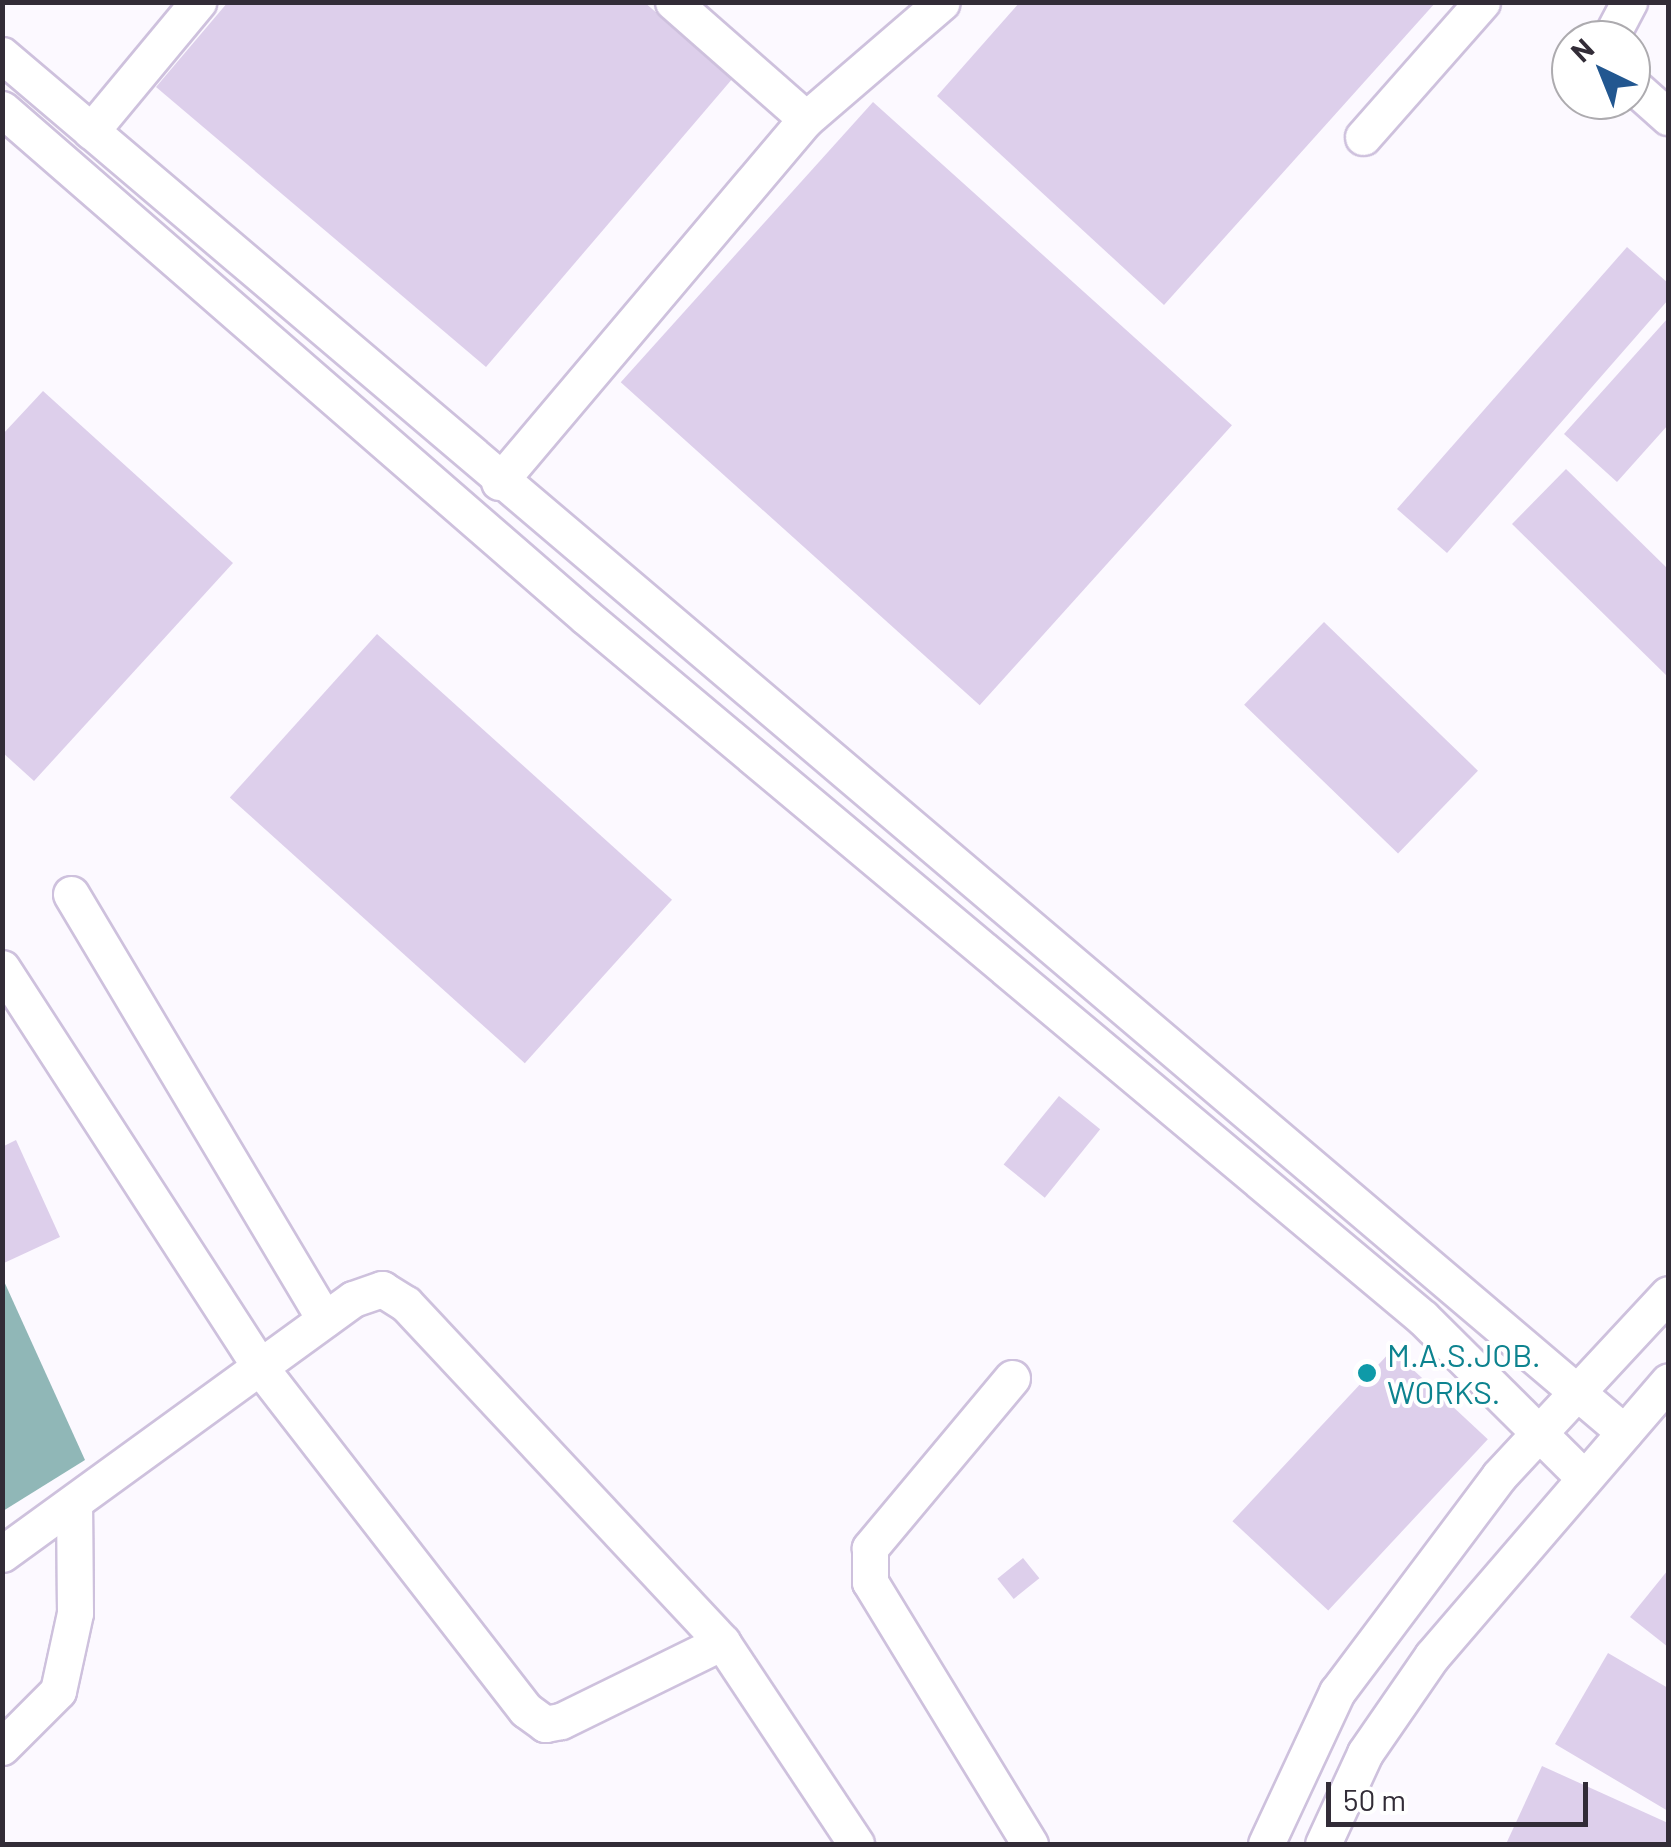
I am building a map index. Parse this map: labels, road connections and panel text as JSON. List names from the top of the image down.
{
  "places": ["M.A.S.JOB. WORKS."],
  "scale_bar": "50 m",
  "north": "top left"
}
